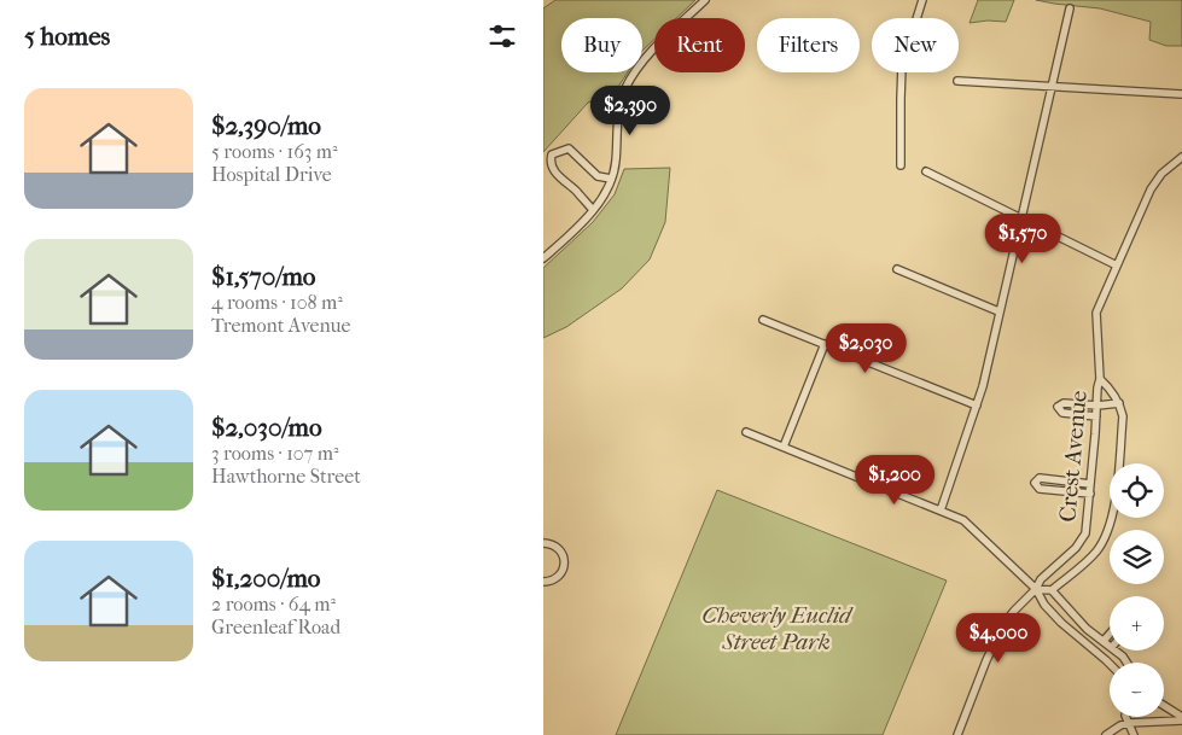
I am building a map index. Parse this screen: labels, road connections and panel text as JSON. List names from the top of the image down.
{
  "streets": {
    "street": ["Crest Avenue"]
  },
  "parks": ["Cheverly Euclid Street Park"],
  "page": {
    "heading": "5 homes",
    "chip": [
      "Buy",
      "Rent",
      "Filters",
      "New"
    ],
    "list": [
      {
        "name": "$2,390/mo",
        "note": "5 rooms · 163 m² · Hospital Drive"
      },
      {
        "name": "$1,570/mo",
        "note": "4 rooms · 108 m² · Tremont Avenue"
      },
      {
        "name": "$2,030/mo",
        "note": "3 rooms · 107 m² · Hawthorne Street"
      },
      {
        "name": "$1,200/mo",
        "note": "2 rooms · 64 m² · Greenleaf Road"
      }
    ],
    "price": [
      "$2,390",
      "$1,570",
      "$2,030",
      "$1,200",
      "$4,000"
    ],
    "map_buttons": ["+", "−"]
  }
}
